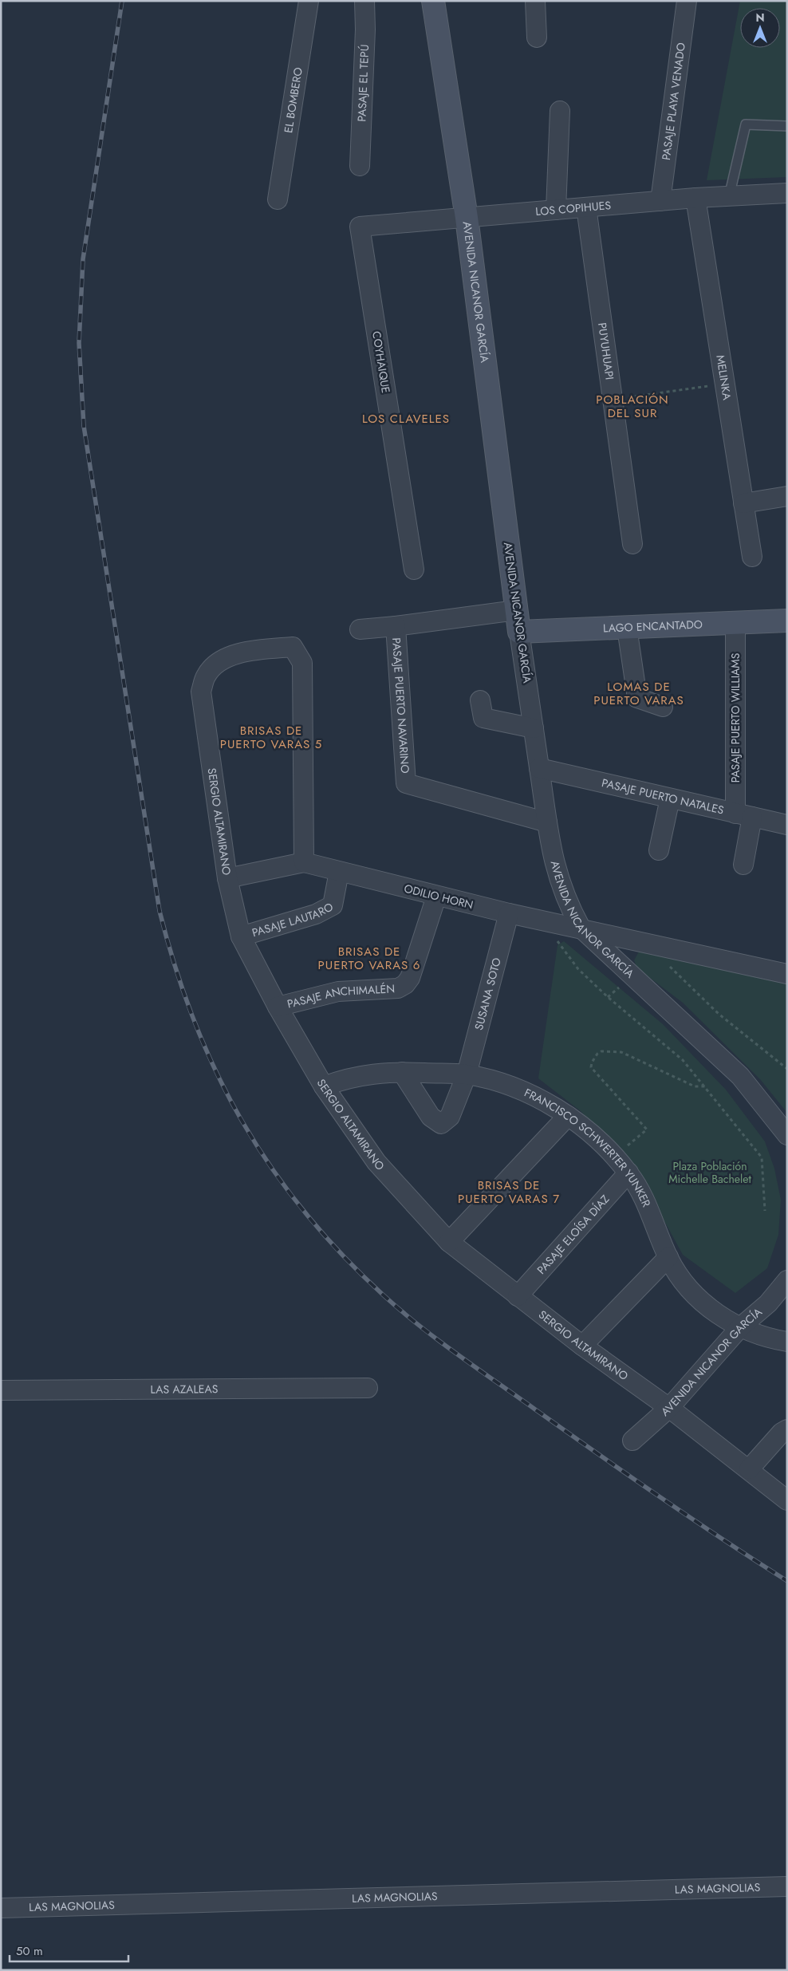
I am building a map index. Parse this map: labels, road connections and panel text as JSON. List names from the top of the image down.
{
  "streets": {
    "street": [
      "PASAJE EL TEPÚ",
      "EL BOMBERO",
      "PASAJE PLAYA VENADO",
      "LOS COPIHUES",
      "AVENIDA NICANOR GARCÍA",
      "PUYUHUAPI",
      "COYHAIQUE",
      "MELINKA",
      "LAGO ENCANTADO",
      "PASAJE PUERTO NAVARINO",
      "PASAJE PUERTO WILLIAMS",
      "PASAJE PUERTO NATALES",
      "SERGIO ALTAMIRANO",
      "ODILIO HORN",
      "PASAJE LAUTARO",
      "SUSANA SOTO",
      "PASAJE ANCHIMALÉN",
      "FRANCISCO SCHWERTER YUNKER",
      "PASAJE ELOÍSA DÍAZ",
      "LAS AZALEAS",
      "LAS MAGNOLIAS"
    ]
  },
  "crossings": [
    ["PASAJE PLAYA VENADO", "LOS COPIHUES"],
    ["LOS COPIHUES", "AVENIDA NICANOR GARCÍA"],
    ["LOS COPIHUES", "PUYUHUAPI"],
    ["LOS COPIHUES", "COYHAIQUE"],
    ["LOS COPIHUES", "MELINKA"],
    ["AVENIDA NICANOR GARCÍA", "LAGO ENCANTADO"],
    ["AVENIDA NICANOR GARCÍA", "PASAJE PUERTO NAVARINO"],
    ["AVENIDA NICANOR GARCÍA", "PASAJE PUERTO NATALES"],
    ["AVENIDA NICANOR GARCÍA", "SERGIO ALTAMIRANO"],
    ["AVENIDA NICANOR GARCÍA", "ODILIO HORN"],
    ["AVENIDA NICANOR GARCÍA", "FRANCISCO SCHWERTER YUNKER"],
    ["LAGO ENCANTADO", "PASAJE PUERTO WILLIAMS"],
    ["PASAJE PUERTO WILLIAMS", "PASAJE PUERTO NATALES"],
    ["SERGIO ALTAMIRANO", "ODILIO HORN"],
    ["SERGIO ALTAMIRANO", "PASAJE LAUTARO"],
    ["SERGIO ALTAMIRANO", "PASAJE ANCHIMALÉN"],
    ["SERGIO ALTAMIRANO", "FRANCISCO SCHWERTER YUNKER"],
    ["SERGIO ALTAMIRANO", "PASAJE ELOÍSA DÍAZ"],
    ["ODILIO HORN", "PASAJE LAUTARO"],
    ["ODILIO HORN", "SUSANA SOTO"],
    ["ODILIO HORN", "PASAJE ANCHIMALÉN"],
    ["SUSANA SOTO", "FRANCISCO SCHWERTER YUNKER"],
    ["FRANCISCO SCHWERTER YUNKER", "PASAJE ELOÍSA DÍAZ"]
  ],
  "districts": [
    "POBLACIÓN DEL SUR",
    "LOS CLAVELES",
    "LOMAS DE PUERTO VARAS",
    "BRISAS DE PUERTO VARAS 5",
    "BRISAS DE PUERTO VARAS 6",
    "BRISAS DE PUERTO VARAS 7"
  ],
  "parks": ["Plaza Población Michelle Bachelet"],
  "scale_bar": "50 m",
  "north": "top"
}
